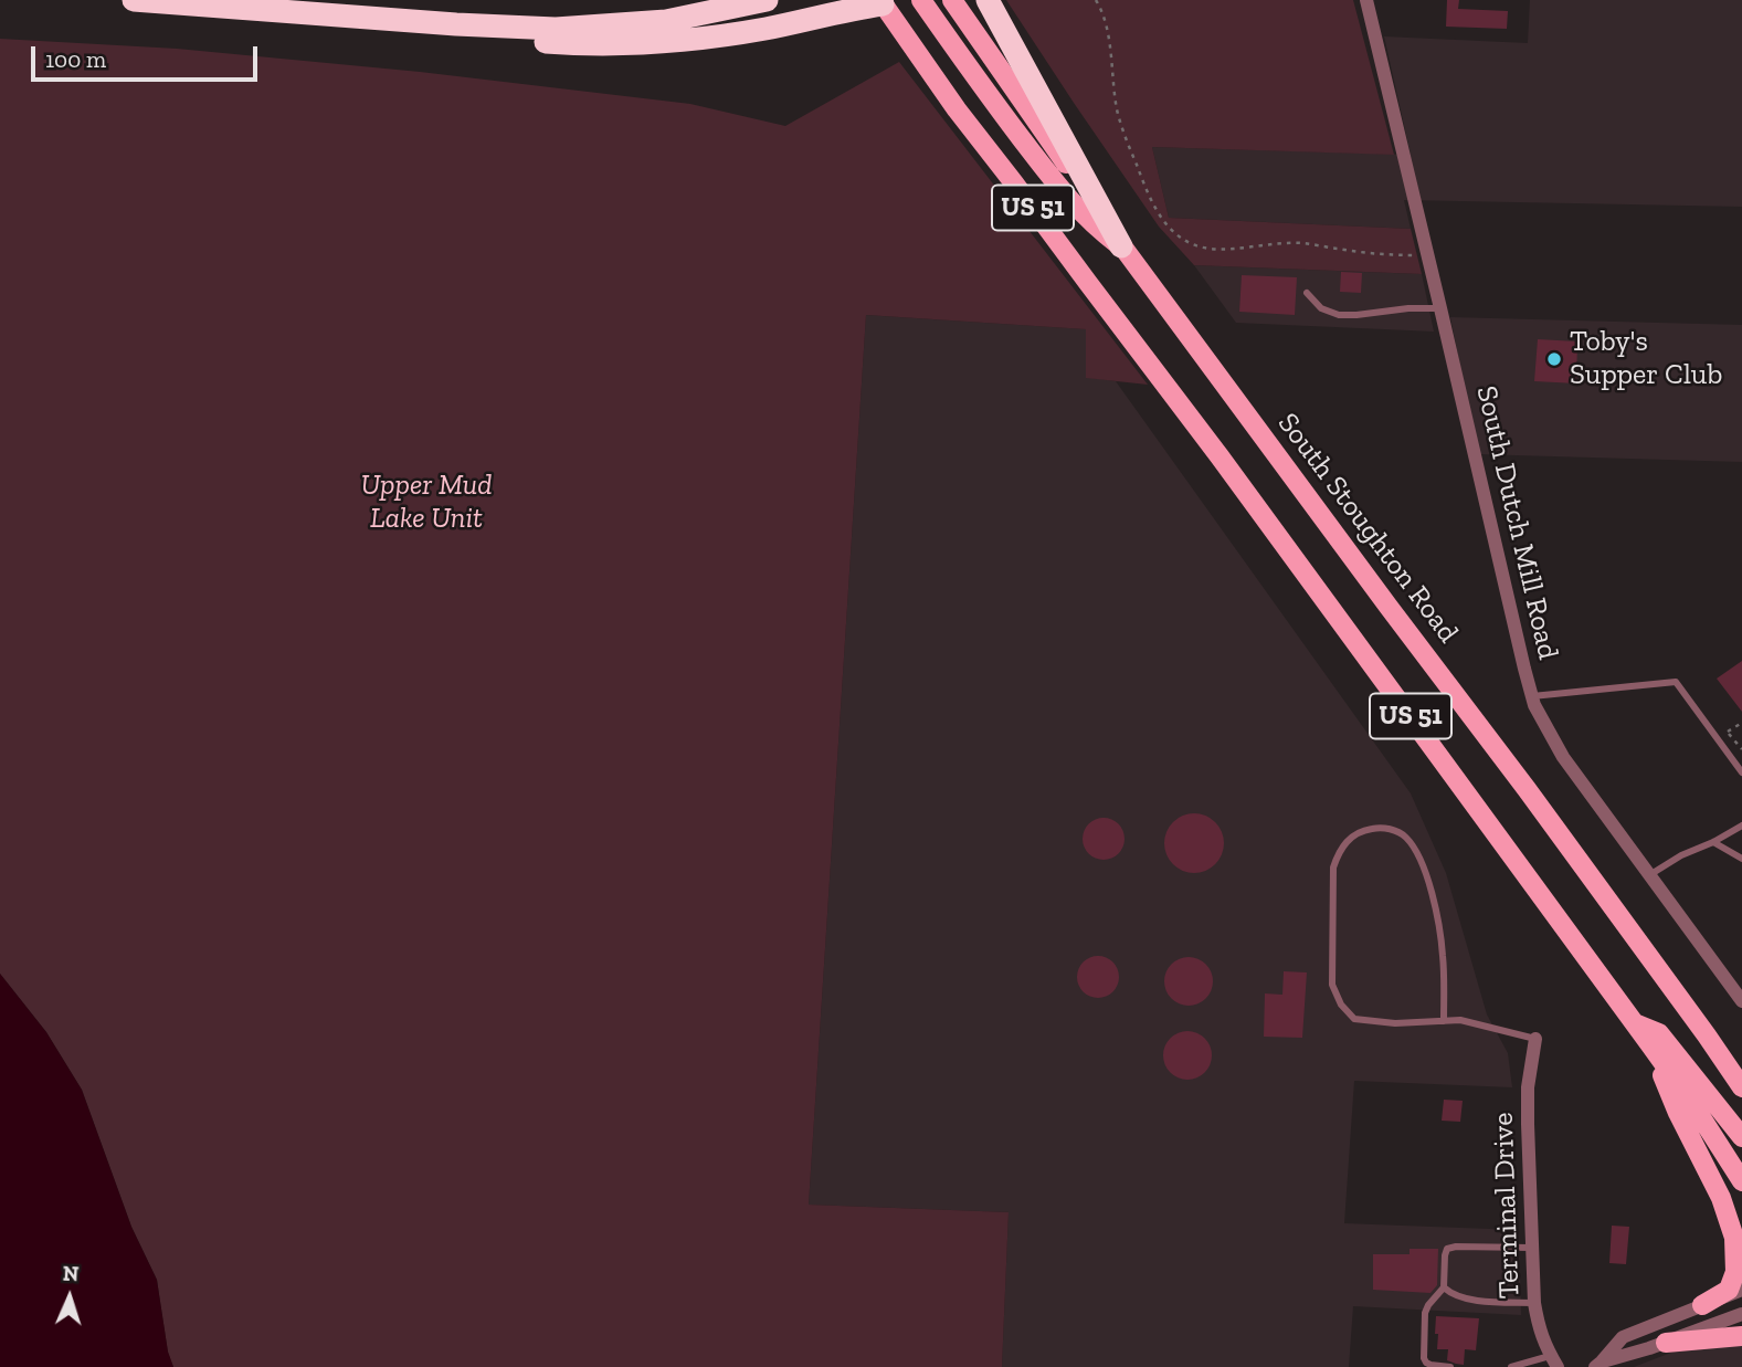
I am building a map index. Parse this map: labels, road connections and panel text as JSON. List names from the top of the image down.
{
  "streets": {
    "main road": ["US 51", "South Stoughton Road"],
    "street": ["South Dutch Mill Road", "Terminal Drive"]
  },
  "parks": ["Upper Mud Lake Unit"],
  "places": ["Toby's Supper Club"],
  "scale_bar": "100 m",
  "north": "top"
}
